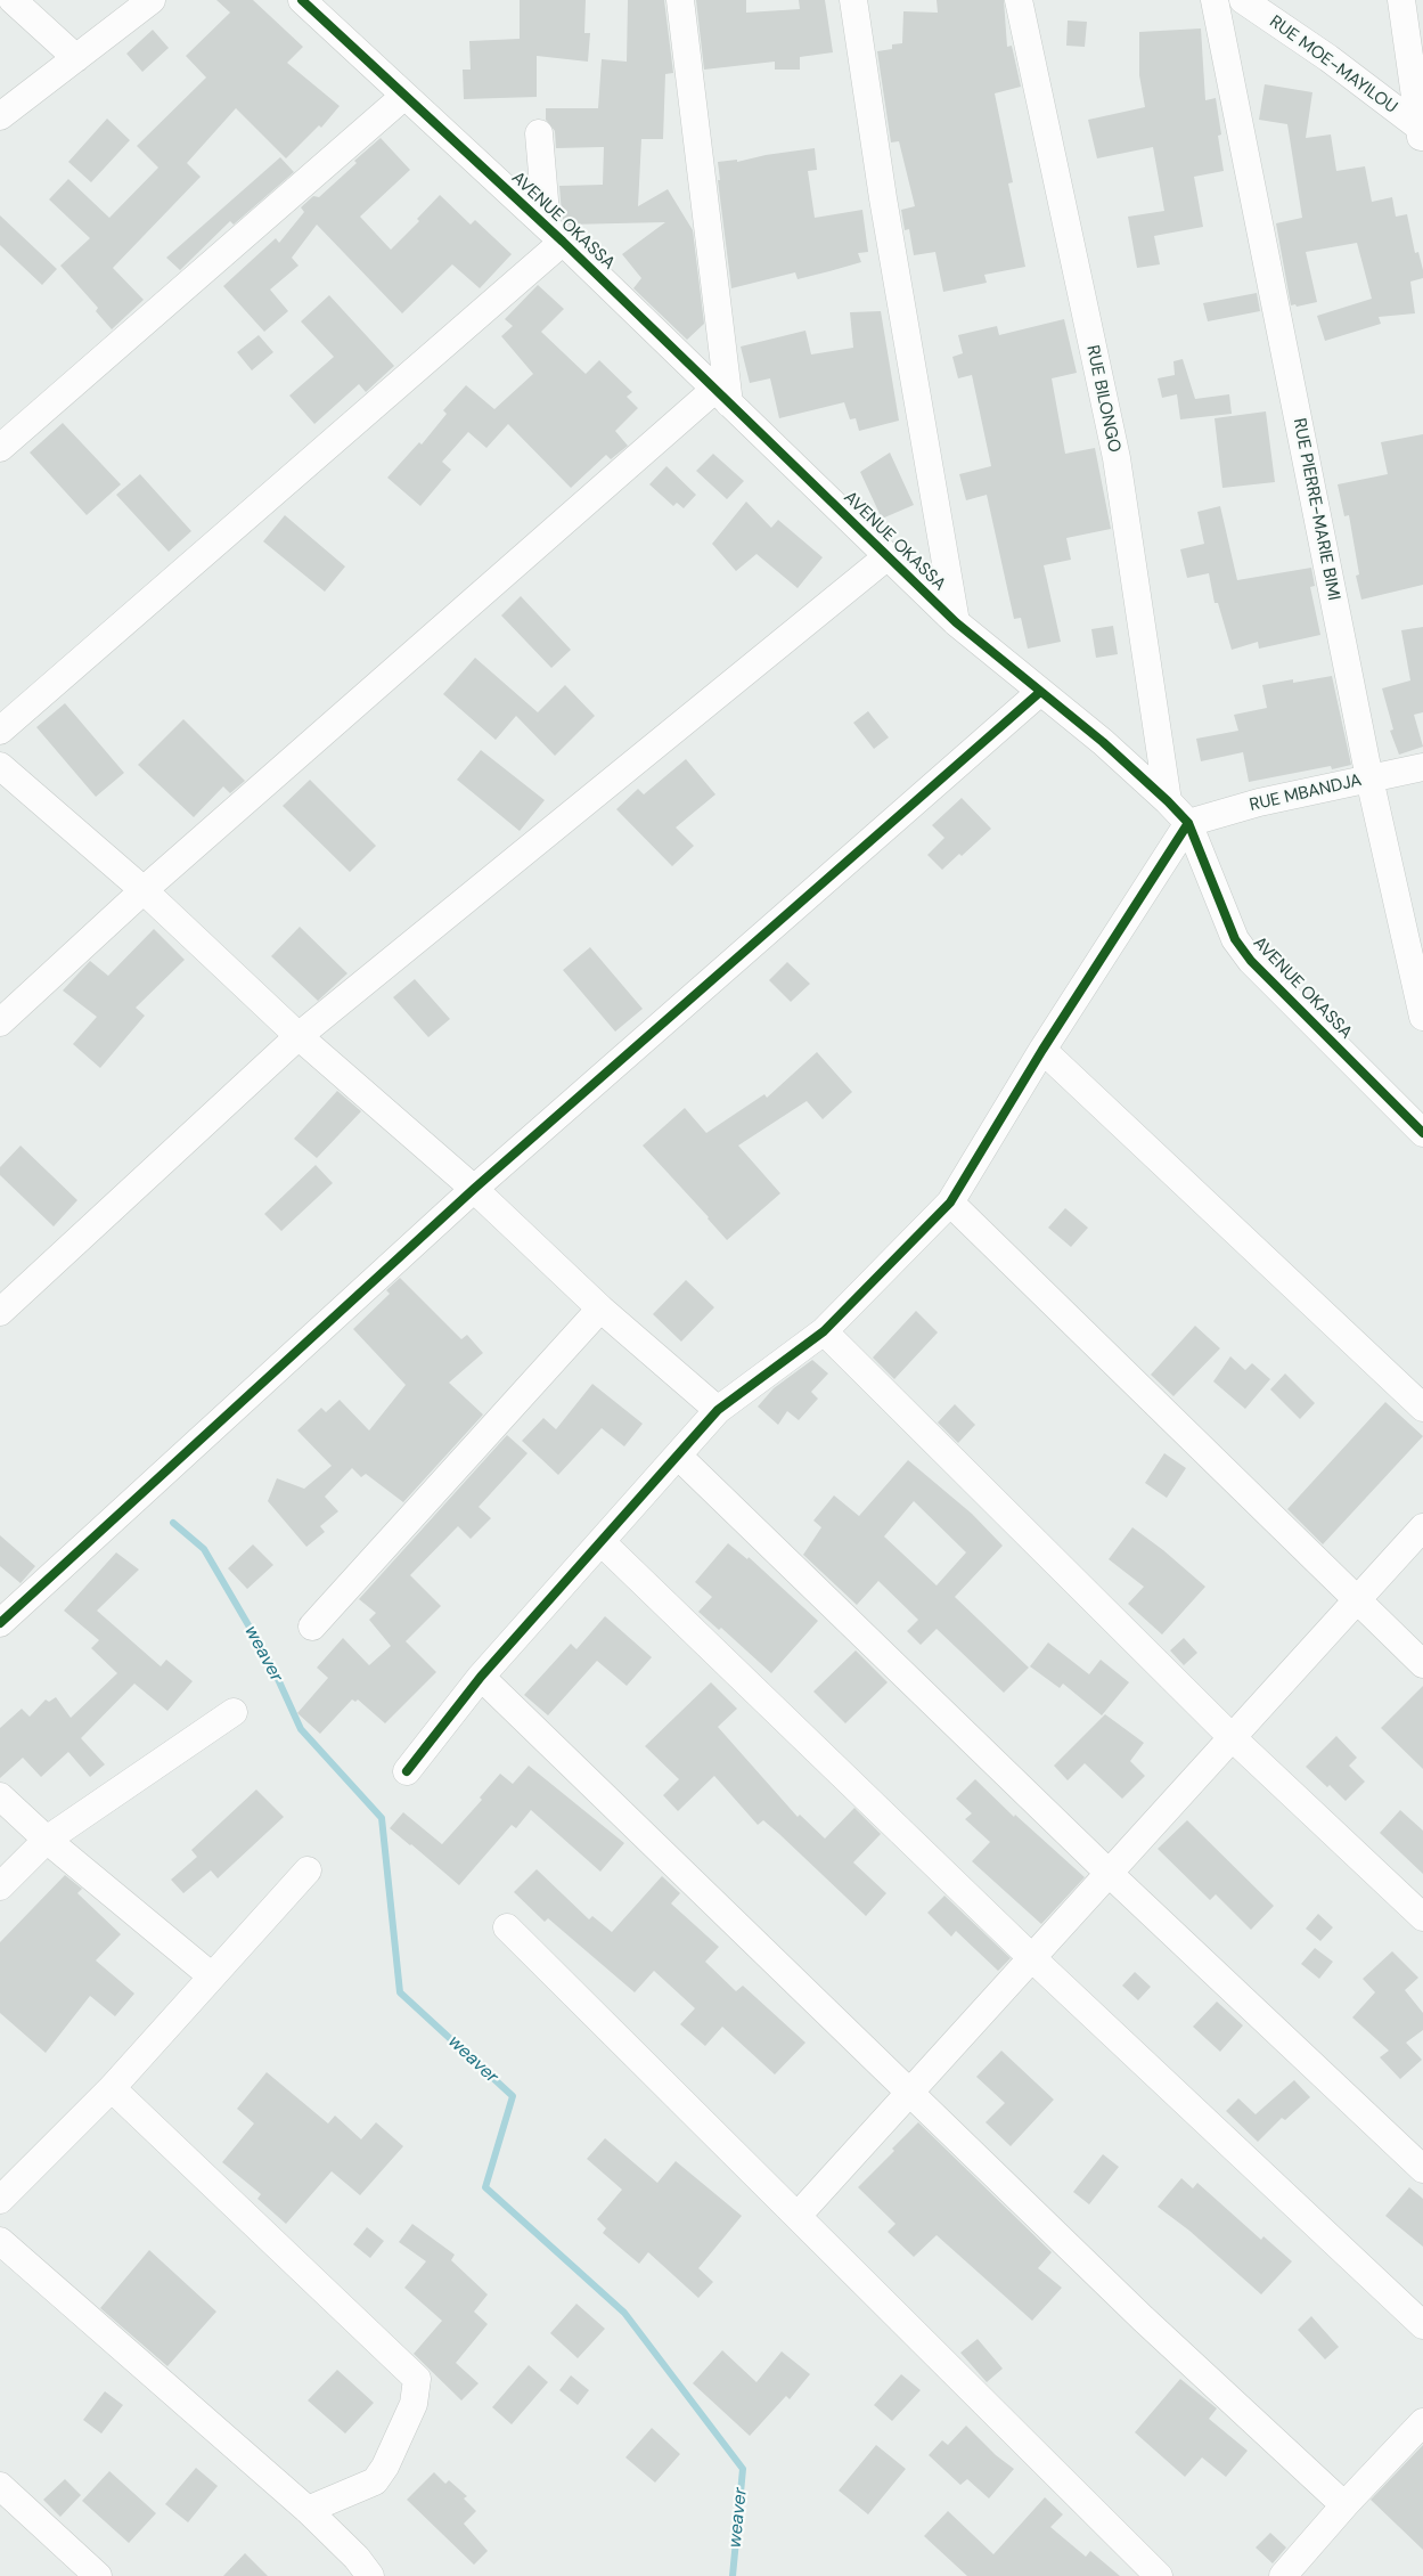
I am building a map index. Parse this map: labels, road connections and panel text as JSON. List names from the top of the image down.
{
  "streets": {
    "street": [
      "RUE MOE-MAYILOU",
      "AVENUE OKASSA",
      "RUE BILONGO",
      "RUE PIERRE-MARIE BIMI",
      "RUE MBANDJA"
    ]
  },
  "crossings": [
    ["AVENUE OKASSA", "RUE BILONGO"],
    ["AVENUE OKASSA", "RUE MBANDJA"],
    ["RUE PIERRE-MARIE BIMI", "RUE MBANDJA"]
  ],
  "water": ["weaver"]
}
